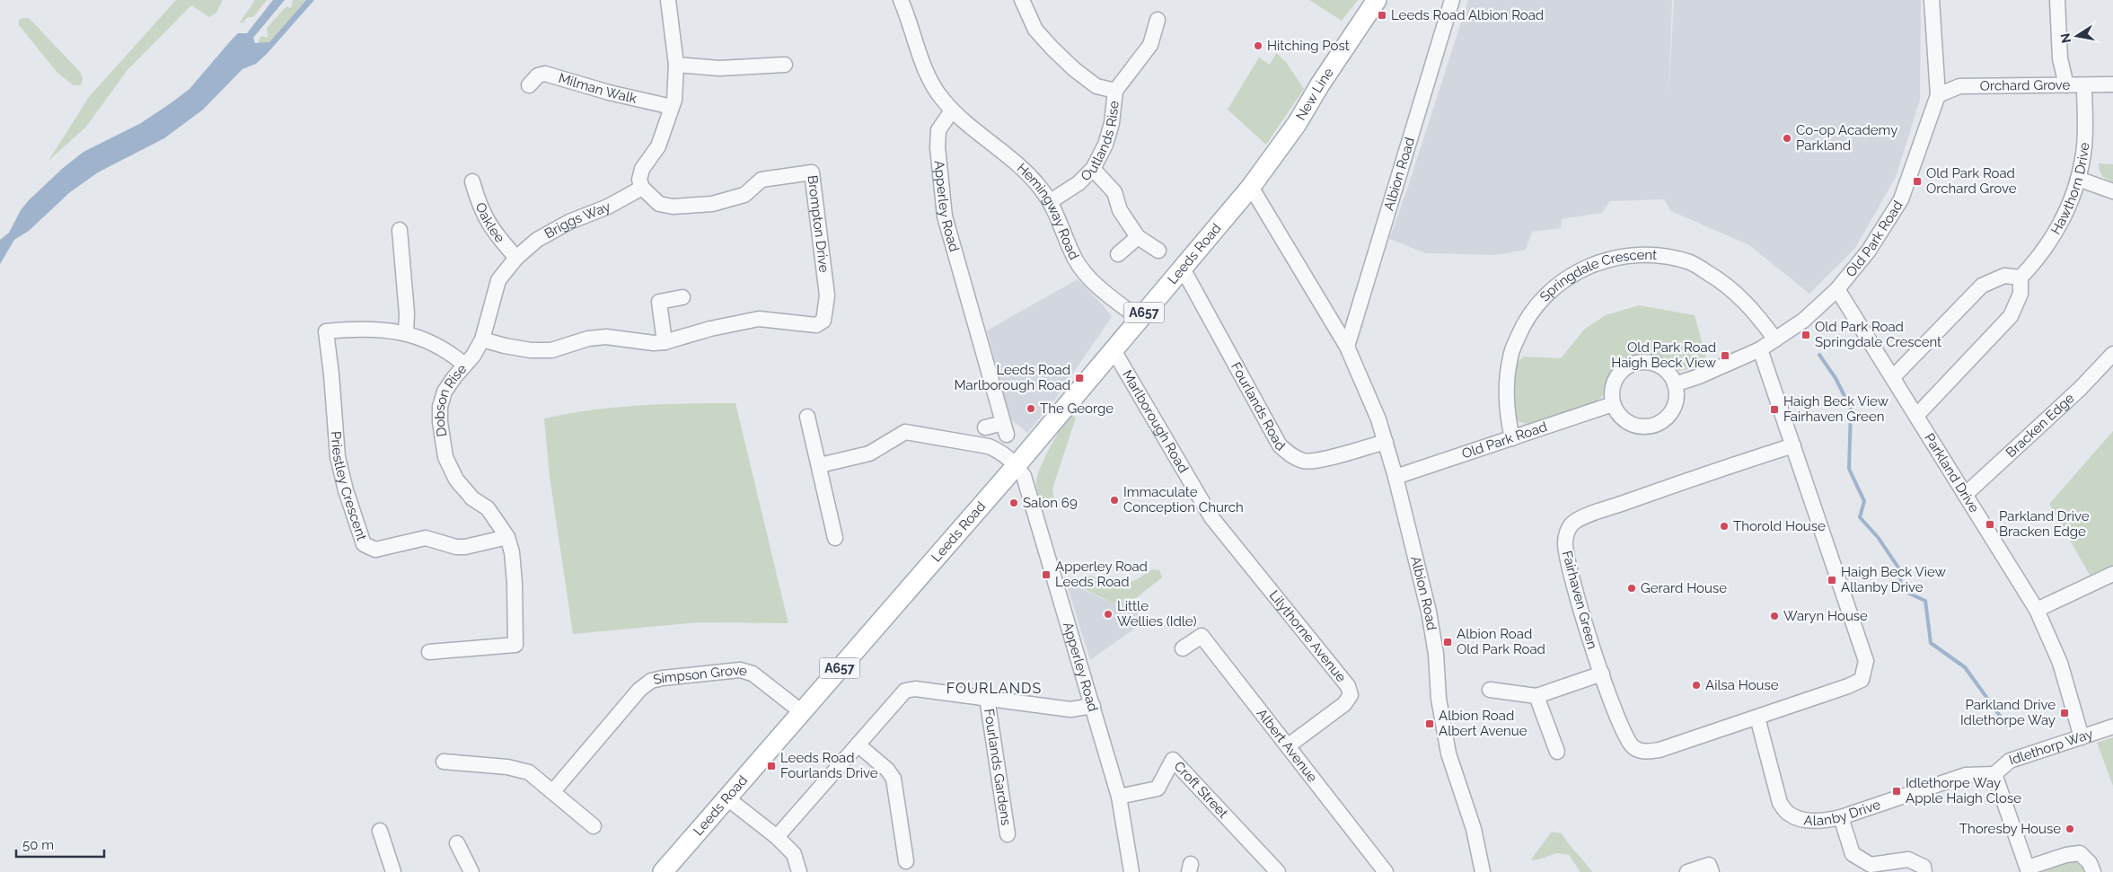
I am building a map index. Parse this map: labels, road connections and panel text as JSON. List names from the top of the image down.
{
  "streets": {
    "main road": ["New Line", "Leeds Road", "A657"],
    "street": [
      "Orchard Grove",
      "Milman Walk",
      "Outlands Rise",
      "Albion Road",
      "Hawthorn Drive",
      "Apperley Road",
      "Hemingway Road",
      "Briggs Way",
      "Oaklee",
      "Brompton Drive",
      "Old Park Road",
      "Springdale Crescent",
      "Dobson Rise",
      "Fourlands Road",
      "Marlborough Road",
      "Bracken Edge",
      "Parkland Drive",
      "Priestley Crescent",
      "Fairhaven Green",
      "Lilythorne Avenue",
      "Simpson Grove",
      "Albert Avenue",
      "Idlethorp Way",
      "Fourlands Gardens",
      "Croft Street",
      "Alanby Drive"
    ]
  },
  "crossings": [
    ["Orchard Grove", "Hawthorn Drive"],
    ["Orchard Grove", "Old Park Road"],
    ["New Line", "Albion Road"],
    ["New Line", "Leeds Road"],
    ["Outlands Rise", "Hemingway Road"],
    ["Albion Road", "Old Park Road"],
    ["Albion Road", "Leeds Road"],
    ["Albion Road", "Fourlands Road"],
    ["Apperley Road", "Hemingway Road"],
    ["Apperley Road", "Leeds Road"],
    ["Apperley Road", "Croft Street"],
    ["Hemingway Road", "Leeds Road"],
    ["Briggs Way", "Oaklee"],
    ["Briggs Way", "Brompton Drive"],
    ["Briggs Way", "Dobson Rise"],
    ["Oaklee", "Dobson Rise"],
    ["Old Park Road", "Springdale Crescent"],
    ["Old Park Road", "Parkland Drive"],
    ["Leeds Road", "Fourlands Road"],
    ["Leeds Road", "Marlborough Road"],
    ["Leeds Road", "Simpson Grove"],
    ["Dobson Rise", "Priestley Crescent"],
    ["Marlborough Road", "Lilythorne Avenue"],
    ["Bracken Edge", "Parkland Drive"],
    ["Parkland Drive", "Idlethorp Way"],
    ["Fairhaven Green", "Alanby Drive"],
    ["Lilythorne Avenue", "Albert Avenue"],
    ["Idlethorp Way", "Alanby Drive"]
  ],
  "districts": ["FOURLANDS"],
  "places": {
    "transit": [
      "Leeds Road Albion Road",
      "Old Park Road Orchard Grove",
      "Old Park Road Springdale Crescent",
      "Old Park Road Haigh Beck View",
      "Leeds Road Marlborough Road",
      "Haigh Beck View Fairhaven Green",
      "Parkland Drive Bracken Edge",
      "Apperley Road Leeds Road",
      "Haigh Beck View Allanby Drive",
      "Albion Road Old Park Road",
      "Parkland Drive Idlethorpe Way",
      "Albion Road Albert Avenue",
      "Leeds Road Fourlands Drive",
      "Idlethorpe Way Apple Haigh Close"
    ],
    "other": [
      "Hitching Post",
      "Co-op Academy Parkland",
      "The George",
      "Immaculate Conception Church",
      "Salon 69",
      "Thorold House",
      "Gerard House",
      "Little Wellies (Idle)",
      "Waryn House",
      "Ailsa House",
      "Thoresby House"
    ]
  },
  "scale_bar": "50 m",
  "north": "left"
}
